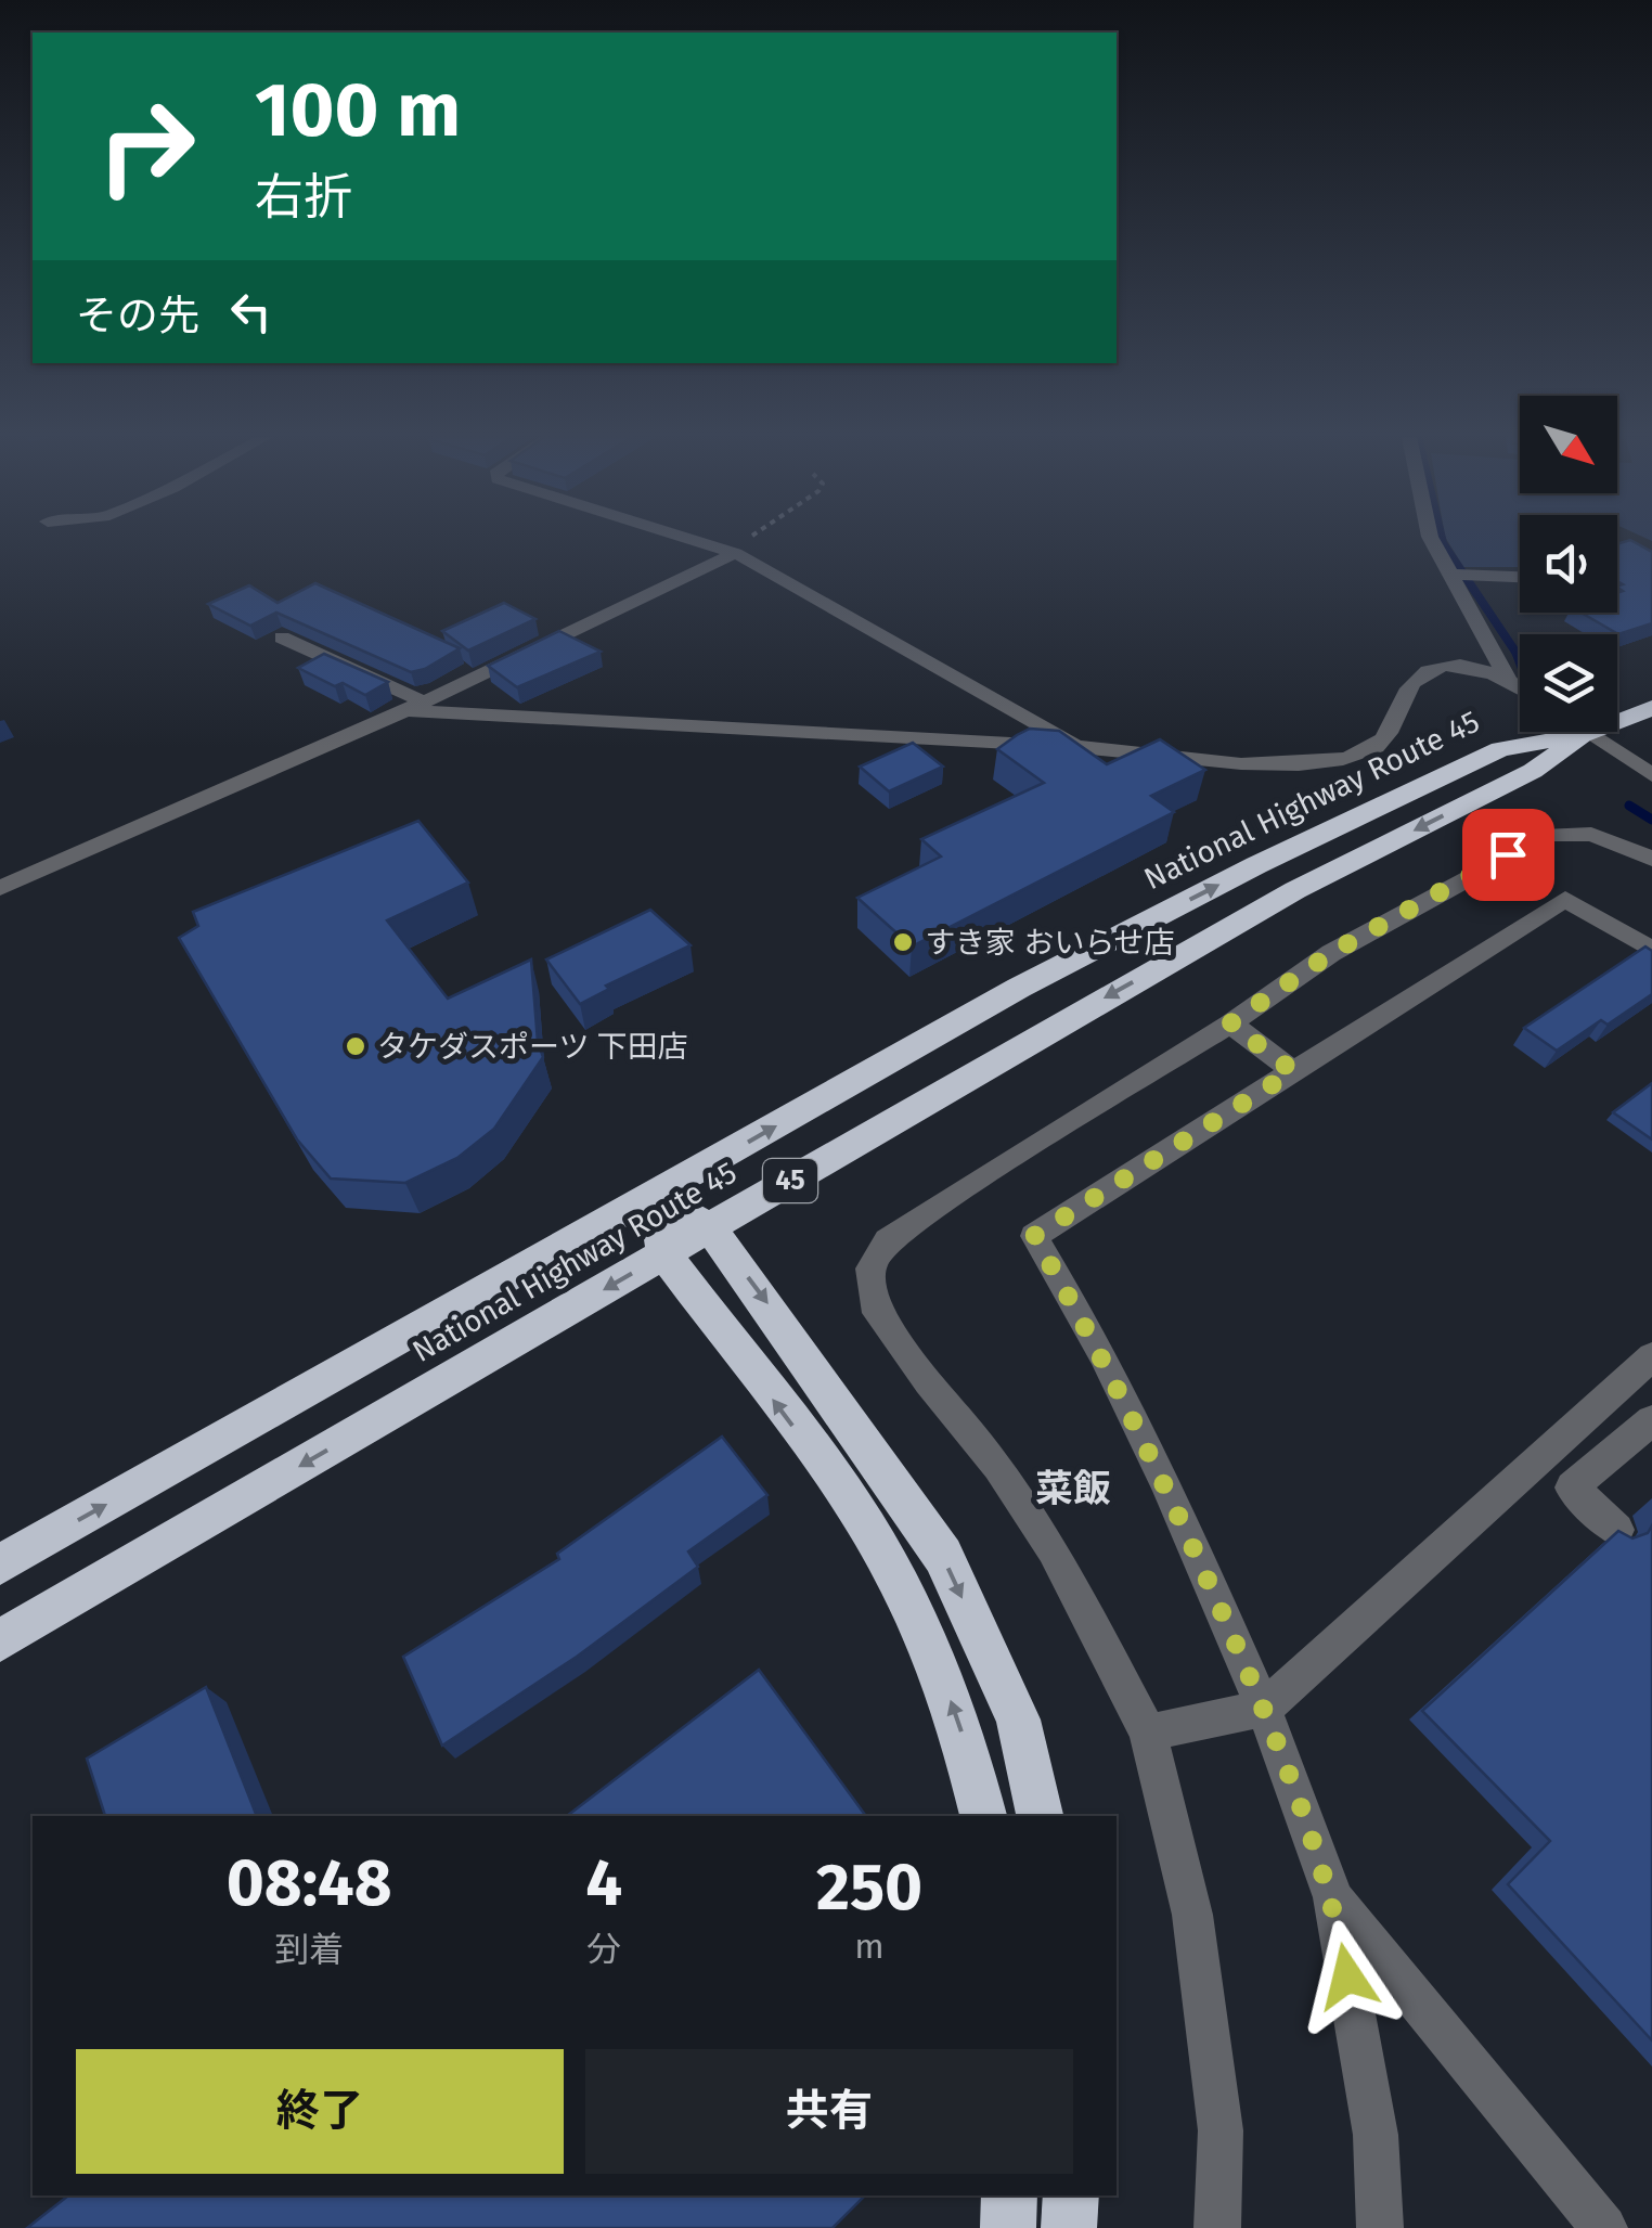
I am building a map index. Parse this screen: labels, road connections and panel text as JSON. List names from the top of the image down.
{
  "streets": {
    "highway": ["National Highway Route 45", "45"]
  },
  "districts": ["菜飯"],
  "places": ["すき家 おいらせ店", "タケダスポーツ 下田店"],
  "north": "bottom right",
  "page": {
    "turn": ["100 m", "右折"],
    "then": "その先",
    "eta": [
      "08:48",
      "到着",
      "4",
      "分",
      "250",
      "m"
    ],
    "buttons": ["終了", "共有"]
  }
}
